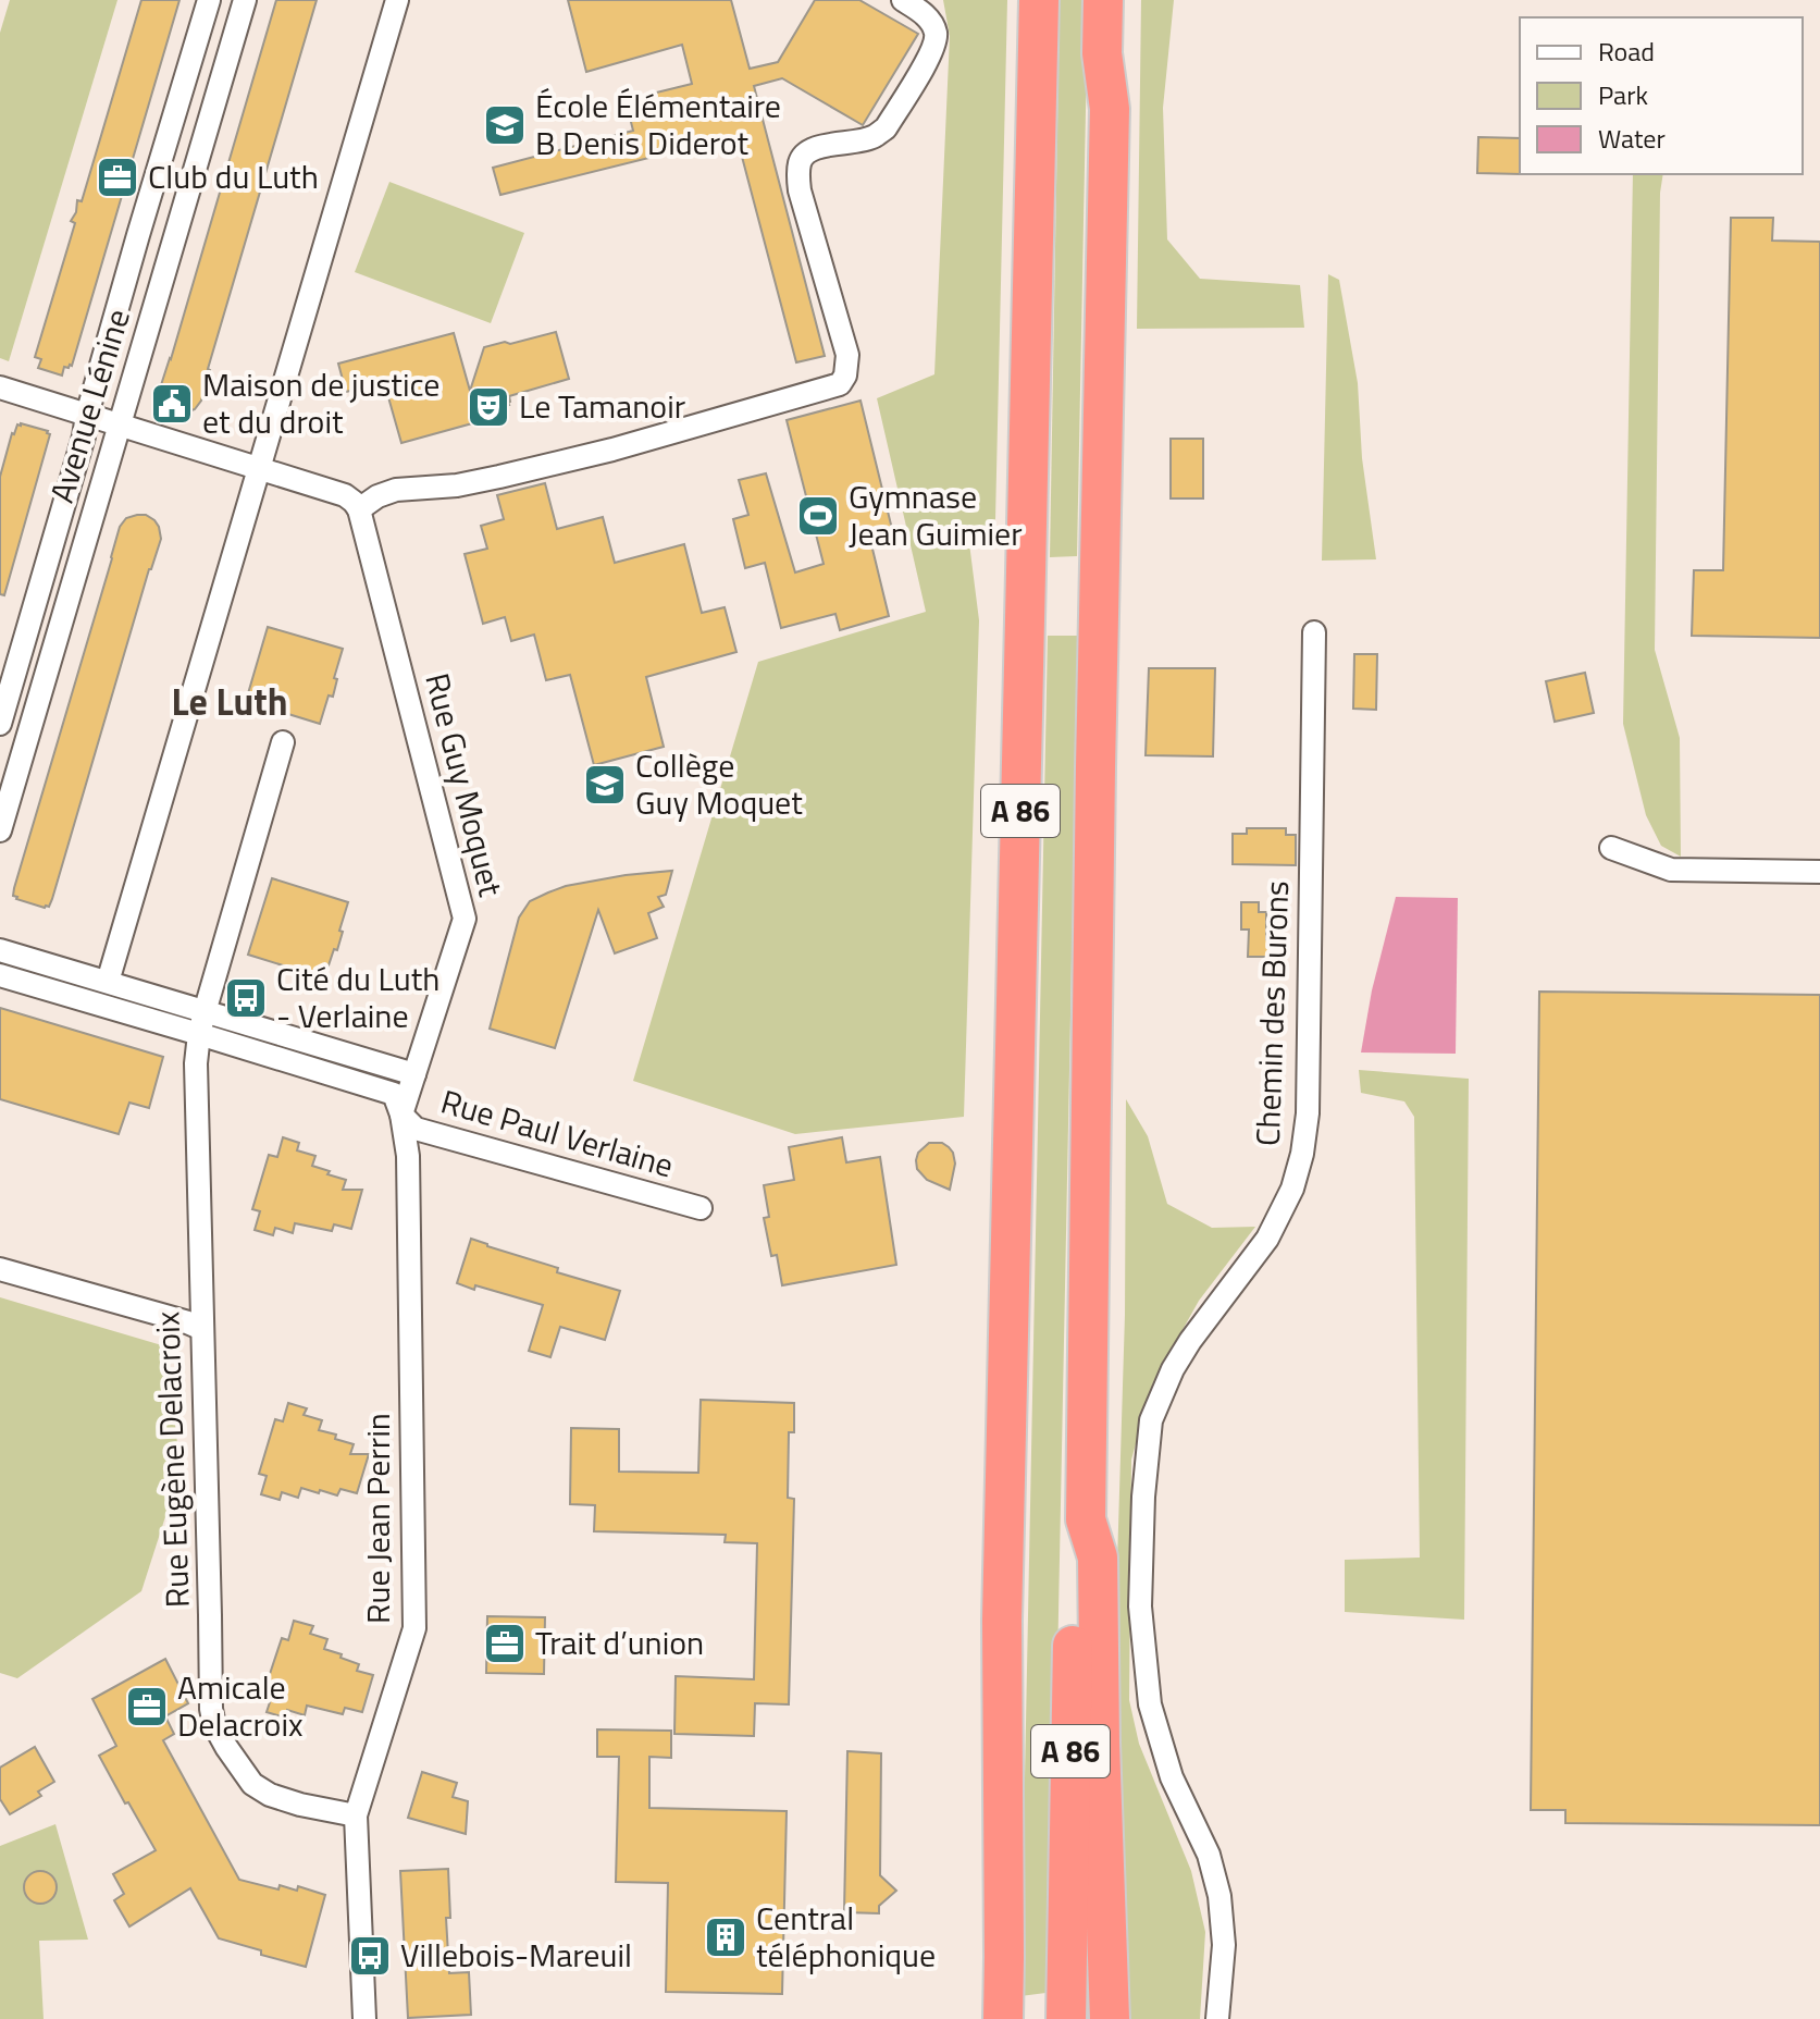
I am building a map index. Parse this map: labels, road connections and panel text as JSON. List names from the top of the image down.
{
  "streets": {
    "highway": ["A 86"],
    "street": [
      "Avenue Lénine",
      "Rue Guy Moquet",
      "Chemin des Burons",
      "Rue Paul Verlaine",
      "Rue Eugène Delacroix",
      "Rue Jean Perrin"
    ]
  },
  "crossings": [
    ["Rue Guy Moquet", "Rue Paul Verlaine"],
    ["Rue Paul Verlaine", "Rue Eugène Delacroix"],
    ["Rue Paul Verlaine", "Rue Jean Perrin"],
    ["Rue Eugène Delacroix", "Rue Jean Perrin"]
  ],
  "districts": ["Le Luth"],
  "places": {
    "school or university": ["École Élémentaire B Denis Diderot", "Collège Guy Moquet"],
    "office": ["Club du Luth", "Trait d’union", "Amicale Delacroix"],
    "public building": ["Maison de justice et du droit"],
    "theatre": ["Le Tamanoir"],
    "sports": ["Gymnase Jean Guimier"],
    "bus stop": ["Cité du Luth - Verlaine", "Villebois-Mareuil"],
    "building": ["Central téléphonique"]
  },
  "legend": ["Road", "Park", "Water"]
}
